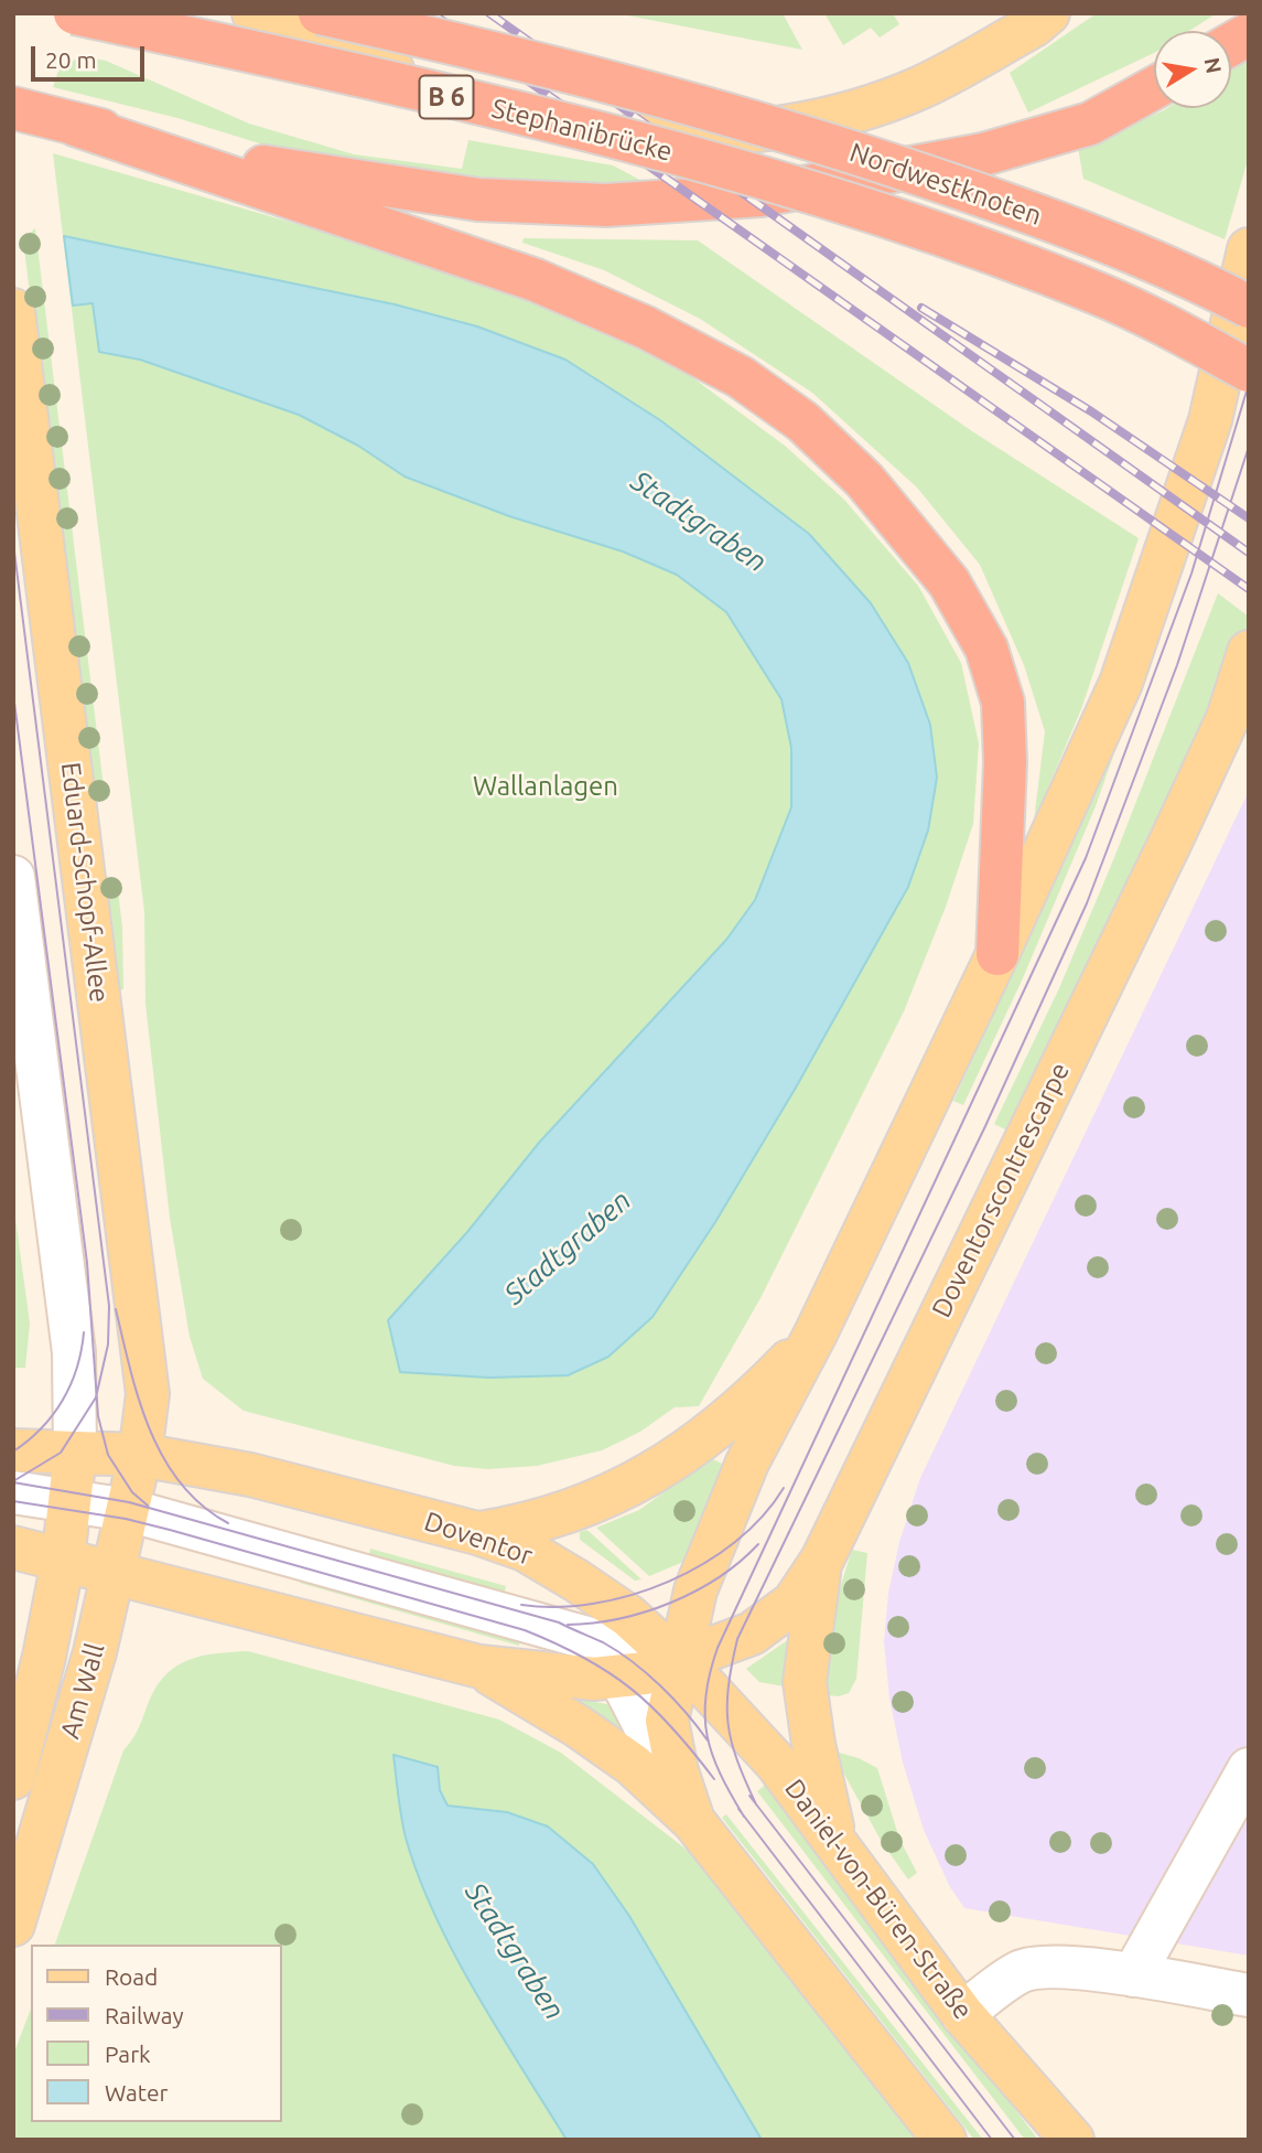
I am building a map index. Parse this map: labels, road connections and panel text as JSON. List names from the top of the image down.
{
  "streets": {
    "highway": ["B 6", "Stephanibrücke", "Nordwestknoten"],
    "main road": [
      "Eduard-Schopf-Allee",
      "Doventorscontrescarpe",
      "Doventor",
      "Am Wall",
      "Daniel-von-Büren-Straße"
    ]
  },
  "crossings": [
    ["Stephanibrücke", "Nordwestknoten"],
    ["Eduard-Schopf-Allee", "Doventor"],
    ["Eduard-Schopf-Allee", "Am Wall"],
    ["Doventorscontrescarpe", "Doventor"],
    ["Doventorscontrescarpe", "Daniel-von-Büren-Straße"],
    ["Doventor", "Am Wall"],
    ["Doventor", "Daniel-von-Büren-Straße"]
  ],
  "water": ["Stadtgraben"],
  "parks": ["Wallanlagen"],
  "legend": [
    "Road",
    "Railway",
    "Park",
    "Water"
  ],
  "scale_bar": "20 m",
  "north": "right"
}
